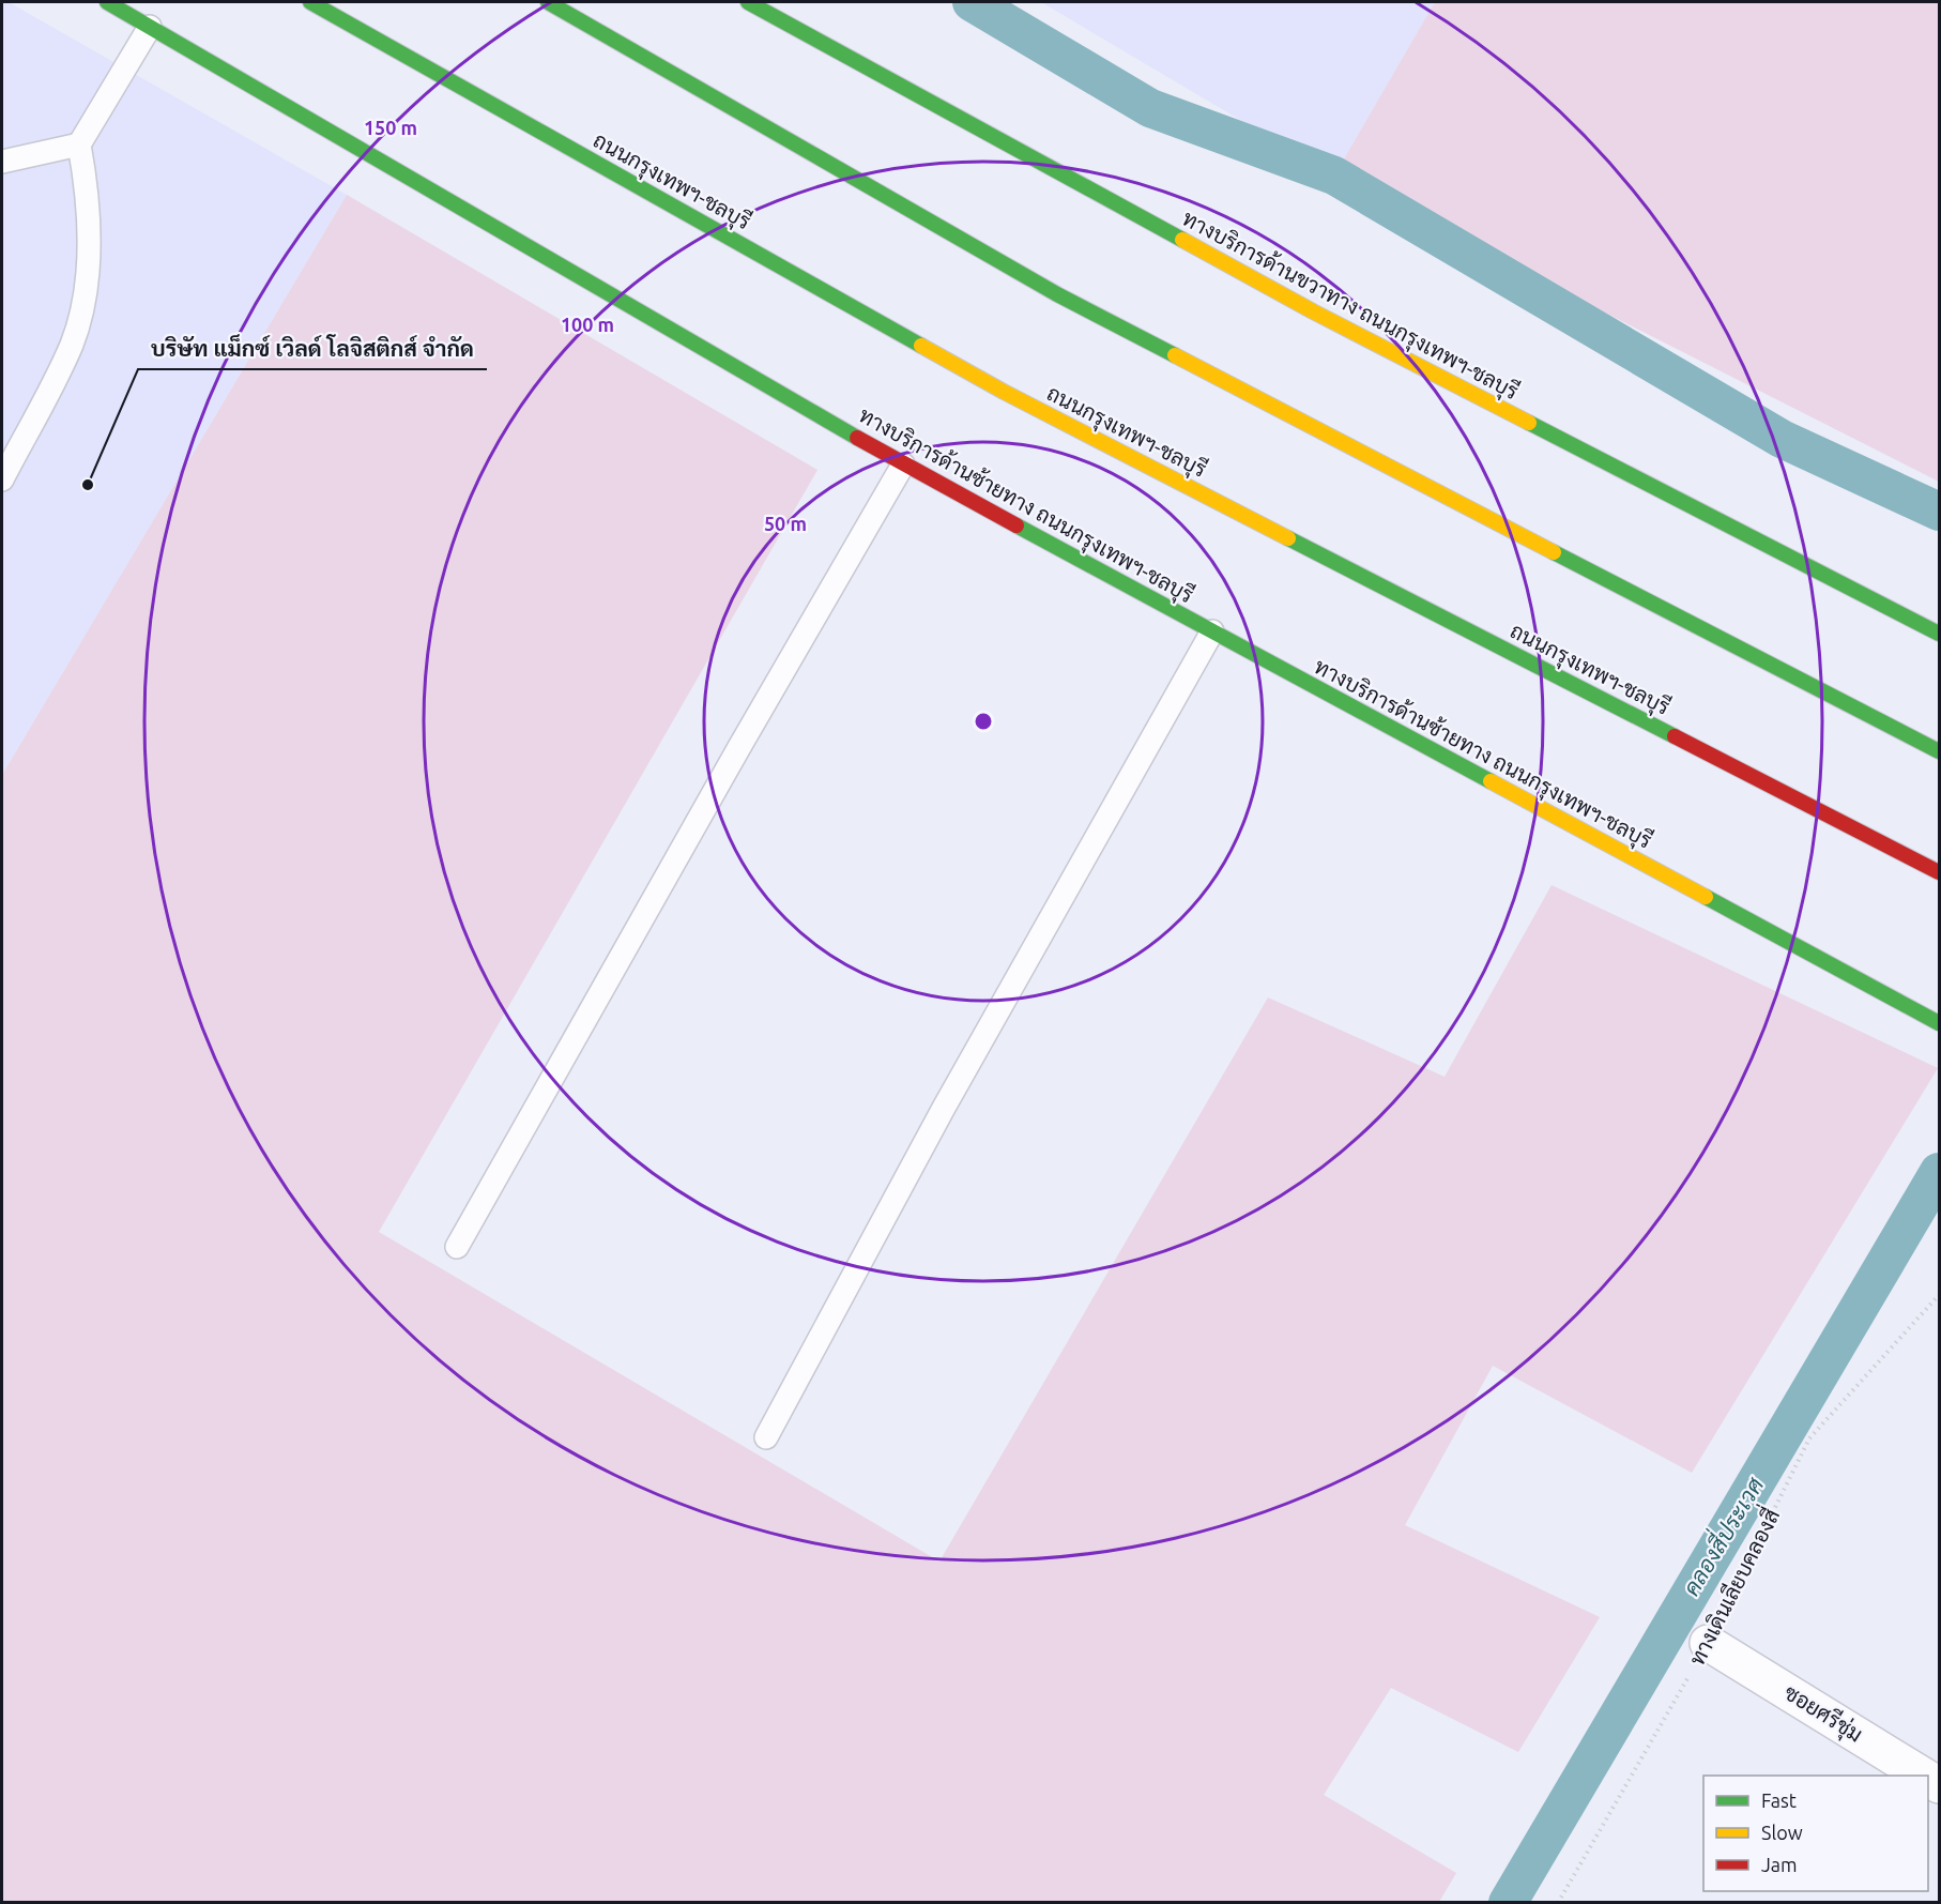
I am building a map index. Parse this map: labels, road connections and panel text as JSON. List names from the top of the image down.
{
  "streets": {
    "main road": ["ถนนกรุงเทพฯ-ชลบุรี", "ทางบริการด้านขวาทาง ถนนกรุงเทพฯ-ชลบุรี", "ทางบริการด้านซ้ายทาง ถนนกรุงเทพฯ-ชลบุรี"],
    "street": ["ซอยศรีชุ่ม"],
    "path": ["ทางเดินเลียบคลองสี่"]
  },
  "crossings": [
    ["ทางเดินเลียบคลองสี่", "ซอยศรีชุ่ม"]
  ],
  "water": ["คลองสี่ประเวศ"],
  "places": ["บริษัท แม็กซ์ เวิลด์ โลจิสติกส์ จำกัด"],
  "legend": ["Fast", "Slow", "Jam"],
  "rings": ["150 m", "100 m", "50 m"]
}
